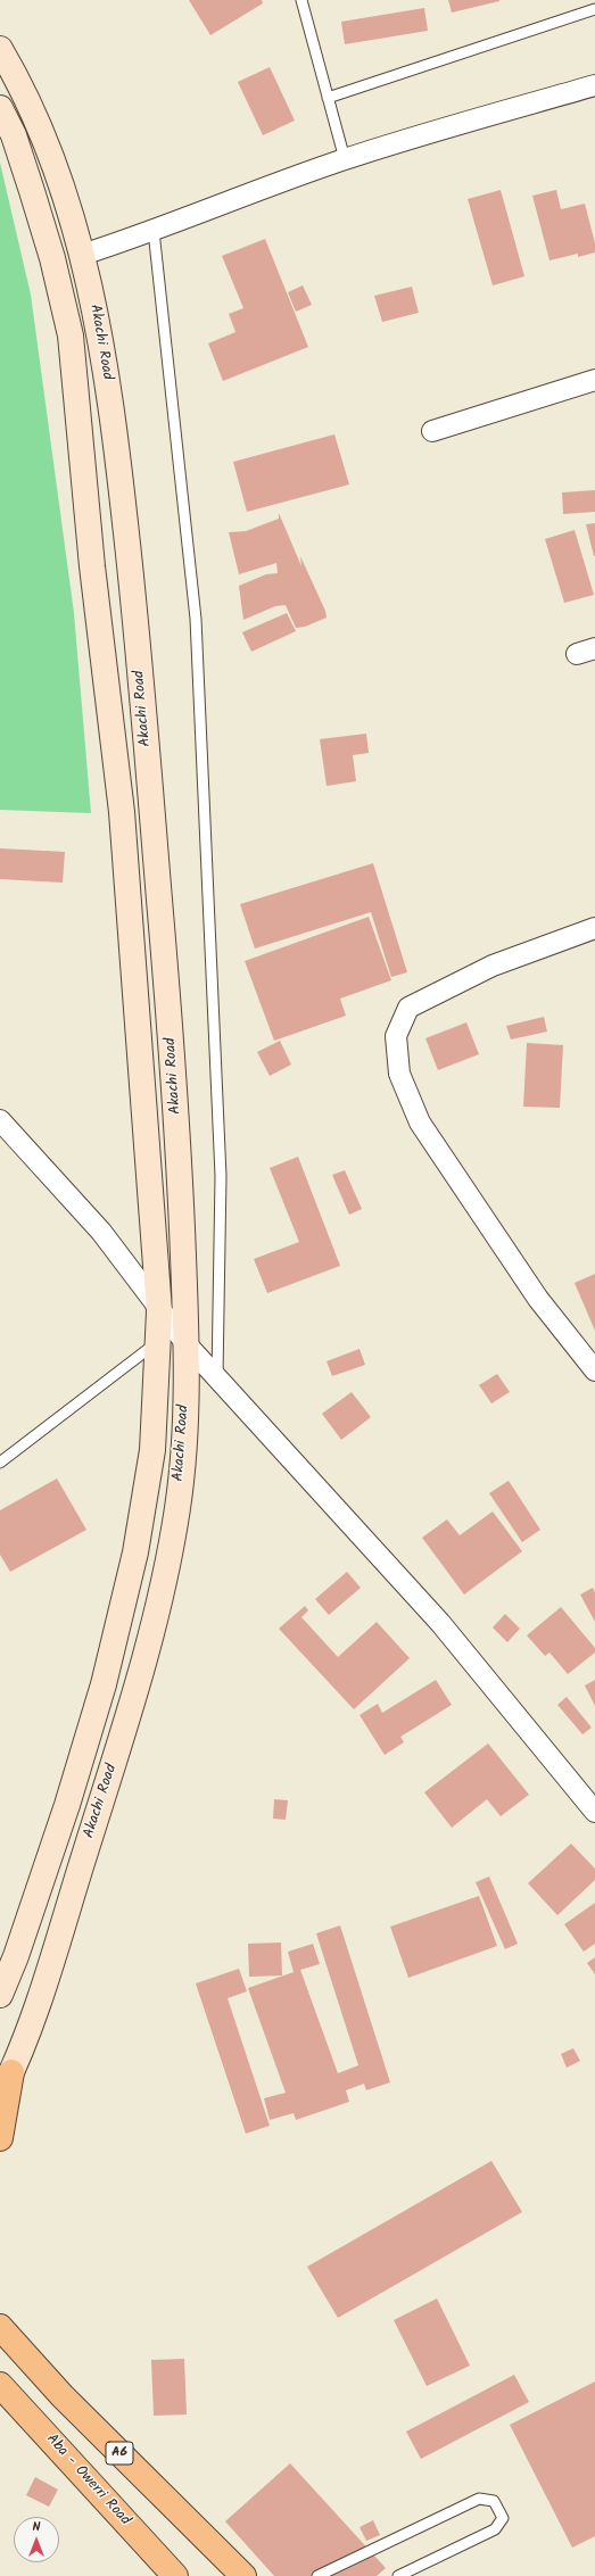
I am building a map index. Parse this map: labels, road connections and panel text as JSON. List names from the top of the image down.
{
  "streets": {
    "highway": ["A6", "Aba - Owerri Road"],
    "main road": ["Akachi Road"]
  },
  "north": "top"
}
